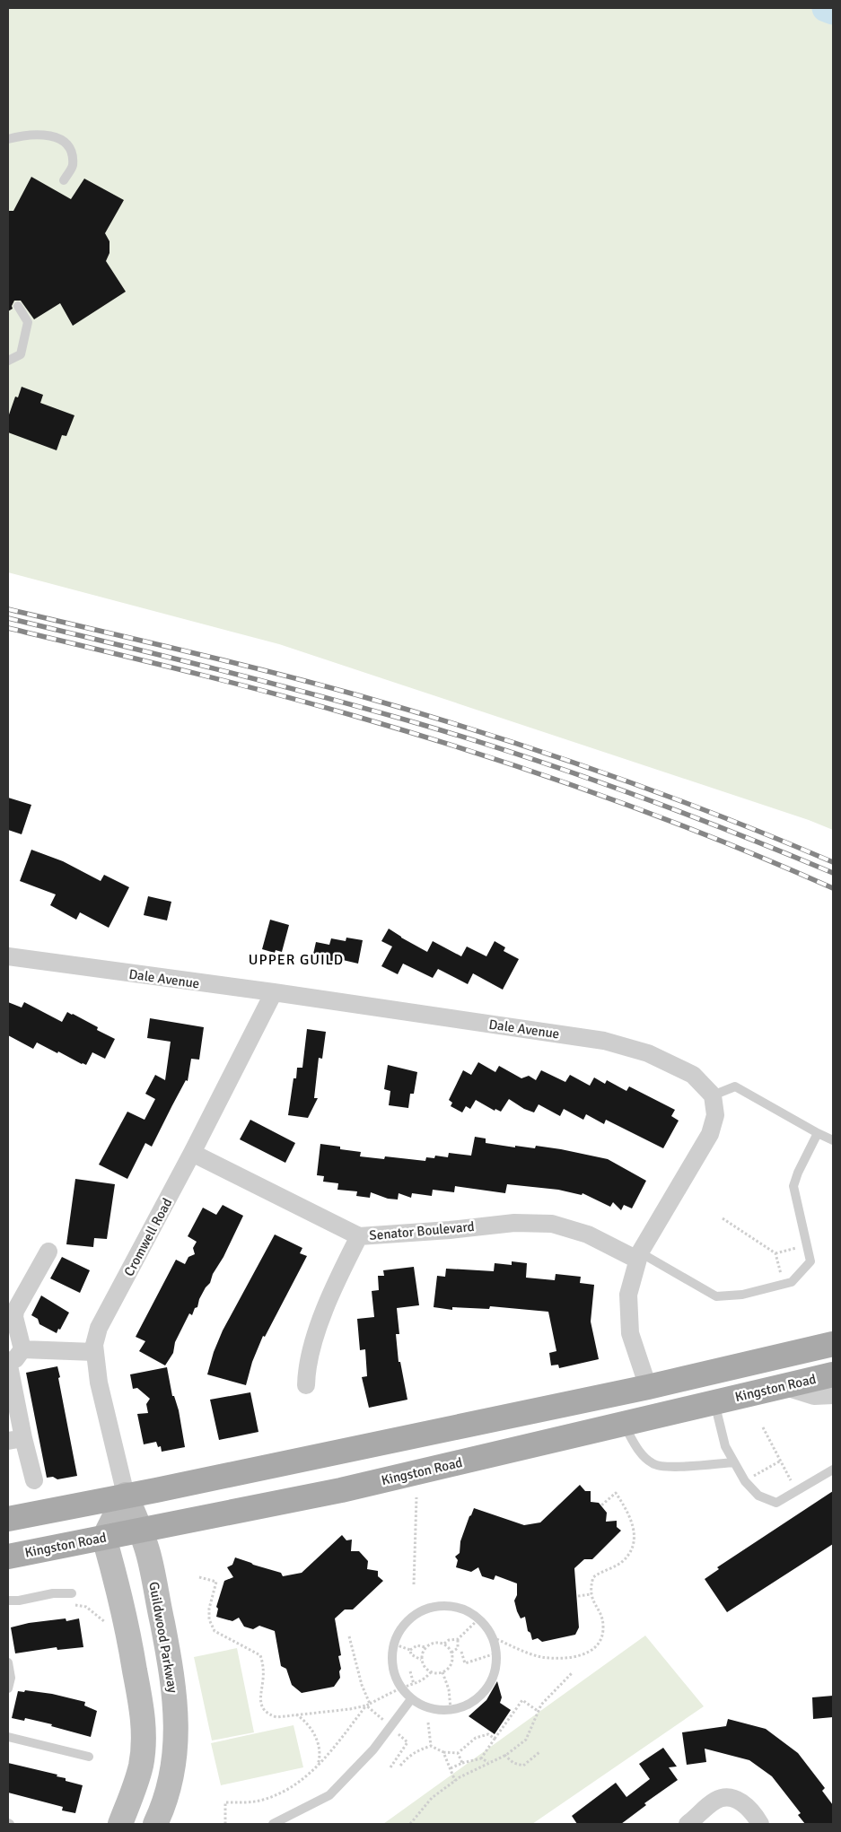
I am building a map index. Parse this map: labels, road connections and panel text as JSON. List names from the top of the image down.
{
  "streets": {
    "main road": ["Kingston Road"],
    "street": [
      "Dale Avenue",
      "Senator Boulevard",
      "Cromwell Road",
      "Guildwood Parkway"
    ]
  },
  "crossings": [
    ["Dale Avenue", "Cromwell Road"],
    ["Senator Boulevard", "Cromwell Road"],
    ["Cromwell Road", "Guildwood Parkway"],
    ["Kingston Road", "Guildwood Parkway"]
  ],
  "districts": ["UPPER GUILD"]
}
